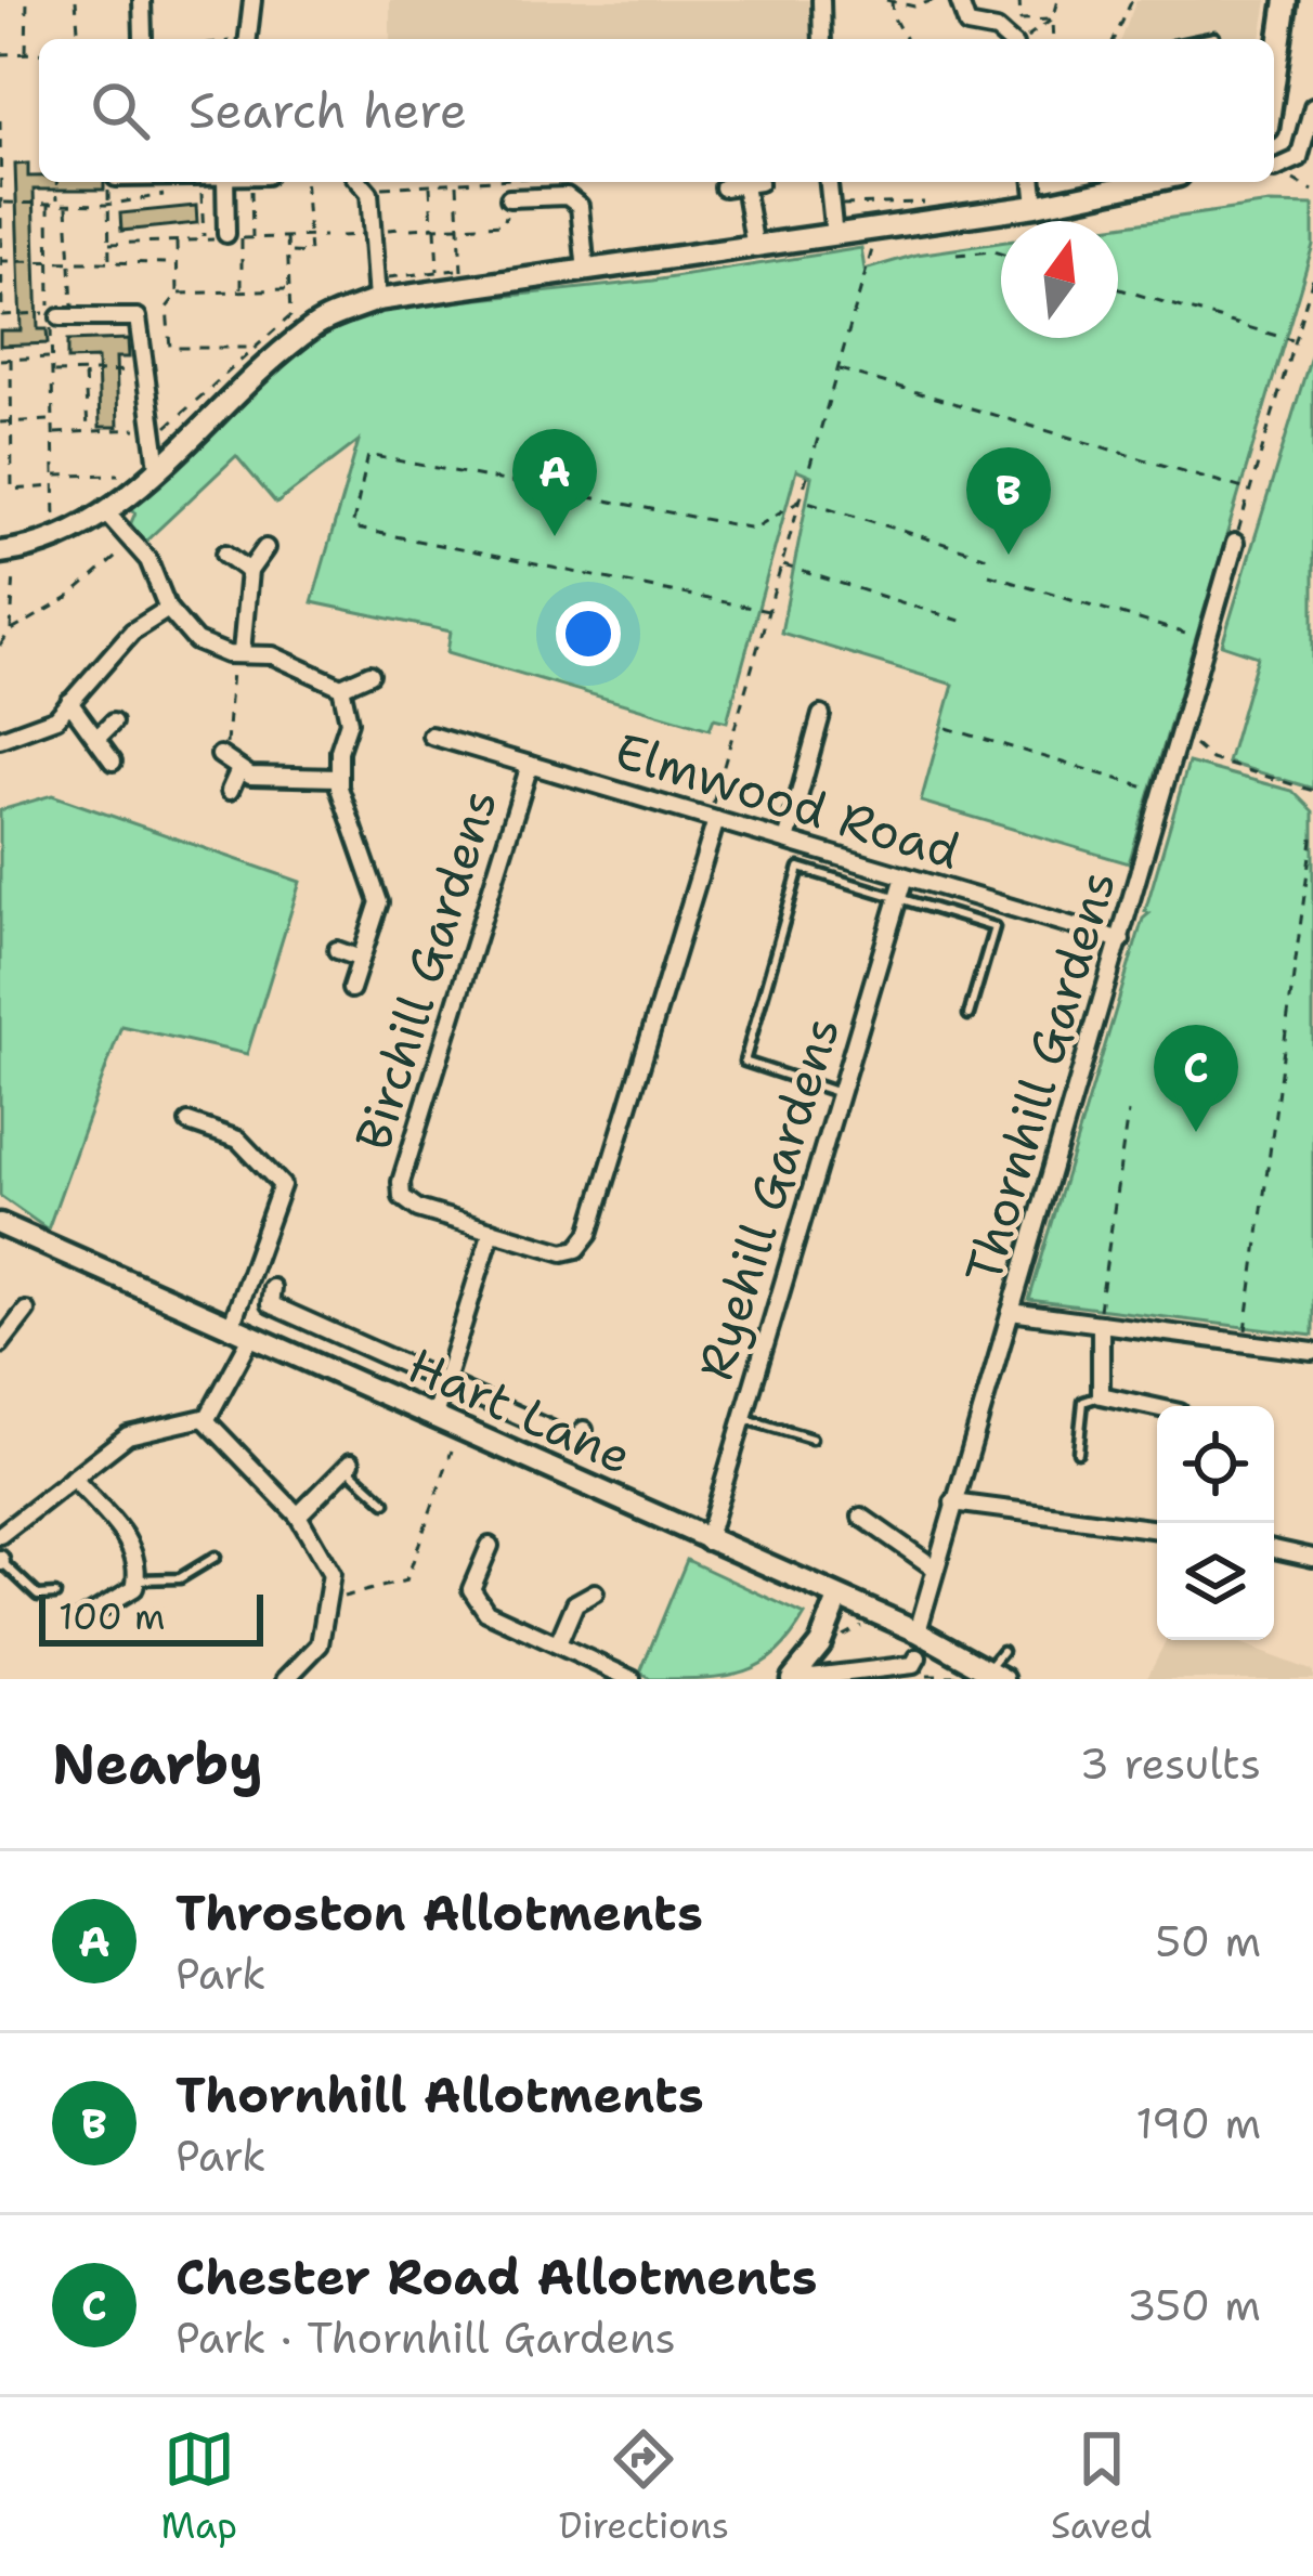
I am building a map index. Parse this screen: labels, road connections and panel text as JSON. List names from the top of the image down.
{
  "streets": {
    "street": [
      "Elmwood Road",
      "Birchill Gardens",
      "Thornhill Gardens",
      "Ryehill Gardens",
      "Hart Lane"
    ]
  },
  "crossings": [
    ["Elmwood Road", "Birchill Gardens"],
    ["Elmwood Road", "Thornhill Gardens"],
    ["Elmwood Road", "Ryehill Gardens"],
    ["Thornhill Gardens", "Hart Lane"],
    ["Ryehill Gardens", "Hart Lane"]
  ],
  "scale_bar": "100 m",
  "north": "top",
  "page": {
    "search": "Search here",
    "pins": ["A", "B", "C"],
    "scale": "100 m",
    "heading": ["Nearby", "3 results"],
    "list": [
      {
        "mark": "A",
        "name": "Throston Allotments",
        "note": "Park",
        "value": "50 m"
      },
      {
        "mark": "B",
        "name": "Thornhill Allotments",
        "note": "Park",
        "value": "190 m"
      },
      {
        "mark": "C",
        "name": "Chester Road Allotments",
        "note": "Park · Thornhill Gardens",
        "value": "350 m"
      }
    ],
    "nav": ["Map", "Directions", "Saved"]
  }
}
